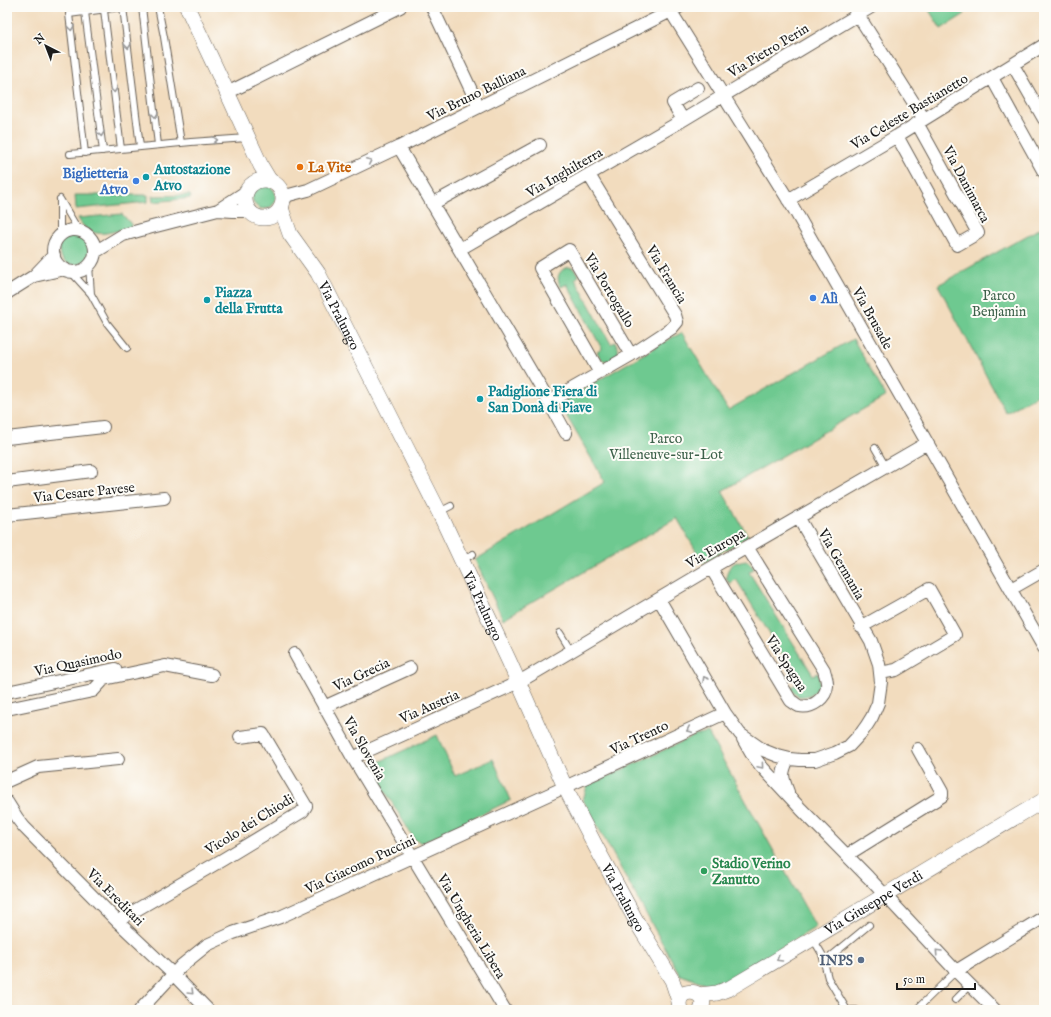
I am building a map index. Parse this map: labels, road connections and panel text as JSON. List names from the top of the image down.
{
  "streets": {
    "street": [
      "Via Pietro Perin",
      "Via Bruno Balliana",
      "Via Celeste Bastianetto",
      "Via Inghilterra",
      "Via Danimarca",
      "Via Francia",
      "Via Portogallo",
      "Via Pralungo",
      "Via Brusade",
      "Via Cesare Pavese",
      "Via Europa",
      "Via Germania",
      "Via Quasimodo",
      "Via Spagna",
      "Via Grecia",
      "Via Austria",
      "Via Trento",
      "Via Slovenia",
      "Vicolo dei Chiodi",
      "Via Giacomo Puccini",
      "Via Ereditari",
      "Via Giuseppe Verdi",
      "Via Ungheria Libera"
    ]
  },
  "crossings": [
    ["Via Pietro Perin", "Via Inghilterra"],
    ["Via Pietro Perin", "Via Brusade"],
    ["Via Bruno Balliana", "Via Pralungo"],
    ["Via Bruno Balliana", "Via Brusade"],
    ["Via Celeste Bastianetto", "Via Danimarca"],
    ["Via Celeste Bastianetto", "Via Brusade"],
    ["Via Inghilterra", "Via Francia"],
    ["Via Inghilterra", "Via Brusade"],
    ["Via Francia", "Via Portogallo"],
    ["Via Pralungo", "Via Europa"],
    ["Via Pralungo", "Via Austria"],
    ["Via Pralungo", "Via Trento"],
    ["Via Pralungo", "Via Giacomo Puccini"],
    ["Via Pralungo", "Via Giuseppe Verdi"],
    ["Via Brusade", "Via Europa"],
    ["Via Europa", "Via Germania"],
    ["Via Europa", "Via Spagna"],
    ["Via Europa", "Via Austria"],
    ["Via Grecia", "Via Slovenia"],
    ["Via Austria", "Via Slovenia"],
    ["Via Trento", "Via Giacomo Puccini"],
    ["Via Slovenia", "Via Giacomo Puccini"],
    ["Via Slovenia", "Via Ungheria Libera"],
    ["Vicolo dei Chiodi", "Via Ereditari"],
    ["Via Giacomo Puccini", "Via Ereditari"],
    ["Via Giacomo Puccini", "Via Ungheria Libera"]
  ],
  "one_way": ["Via Trento"],
  "parks": ["Parco Benjamin", "Parco Villeneuve-sur-Lot"],
  "places": [
    "La Vite",
    "Autostazione Atvo",
    "Biglietteria Atvo",
    "Alì",
    "Piazza della Frutta",
    "Padiglione Fiera di San Donà di Piave",
    "Stadio Verino Zanutto",
    "INPS"
  ],
  "scale_bar": "50 m",
  "north": "top left"
}
